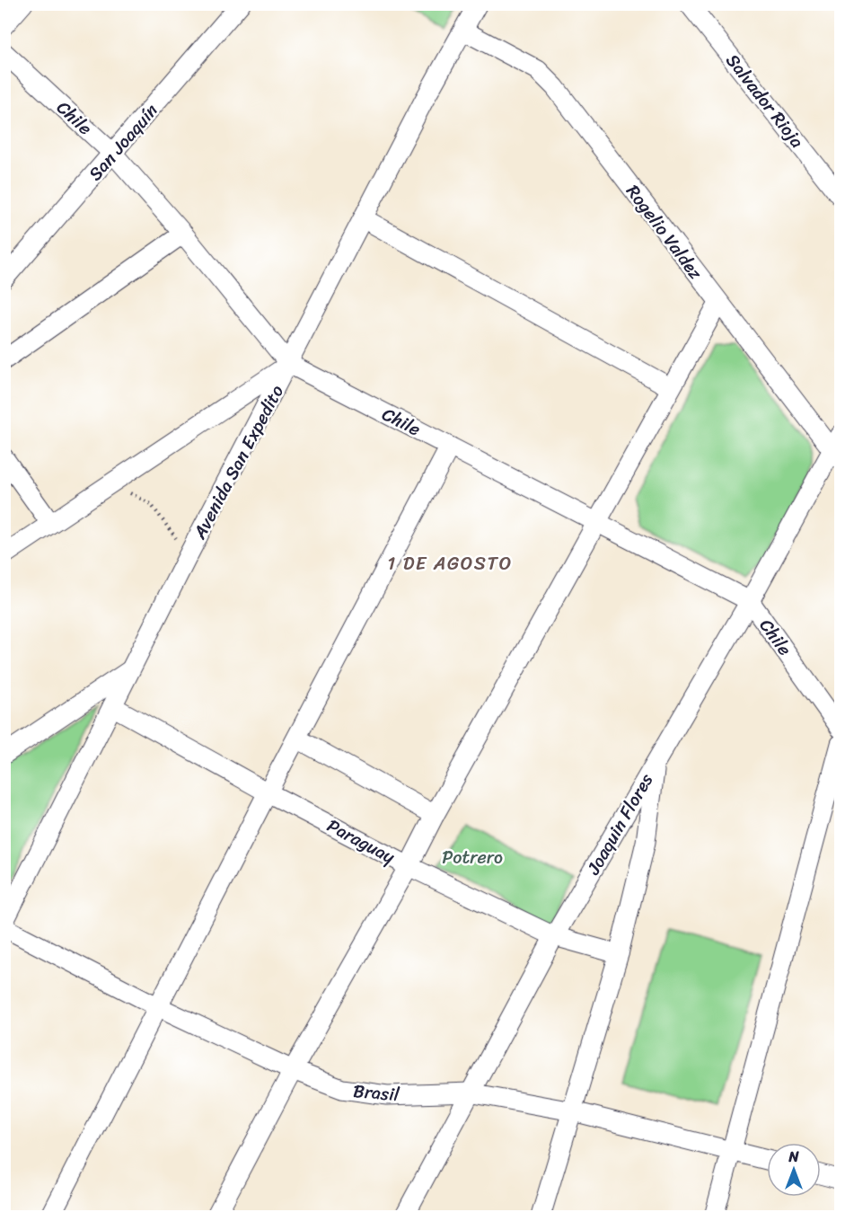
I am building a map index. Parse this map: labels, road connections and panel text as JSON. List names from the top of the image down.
{
  "streets": {
    "street": [
      "Salvador Rioja",
      "Chile",
      "San Joaquín",
      "Rogelio Valdez",
      "Avenida San Expedito",
      "Joaquin Flores",
      "Paraguay",
      "Brasil"
    ]
  },
  "crossings": [
    ["Chile", "San Joaquín"],
    ["Chile", "Avenida San Expedito"],
    ["Chile", "Joaquin Flores"],
    ["Rogelio Valdez", "Avenida San Expedito"],
    ["Rogelio Valdez", "Joaquin Flores"],
    ["Avenida San Expedito", "Paraguay"],
    ["Avenida San Expedito", "Brasil"],
    ["Joaquin Flores", "Paraguay"],
    ["Joaquin Flores", "Brasil"]
  ],
  "districts": ["1 DE AGOSTO"],
  "parks": ["Potrero"],
  "north": "top"
}
